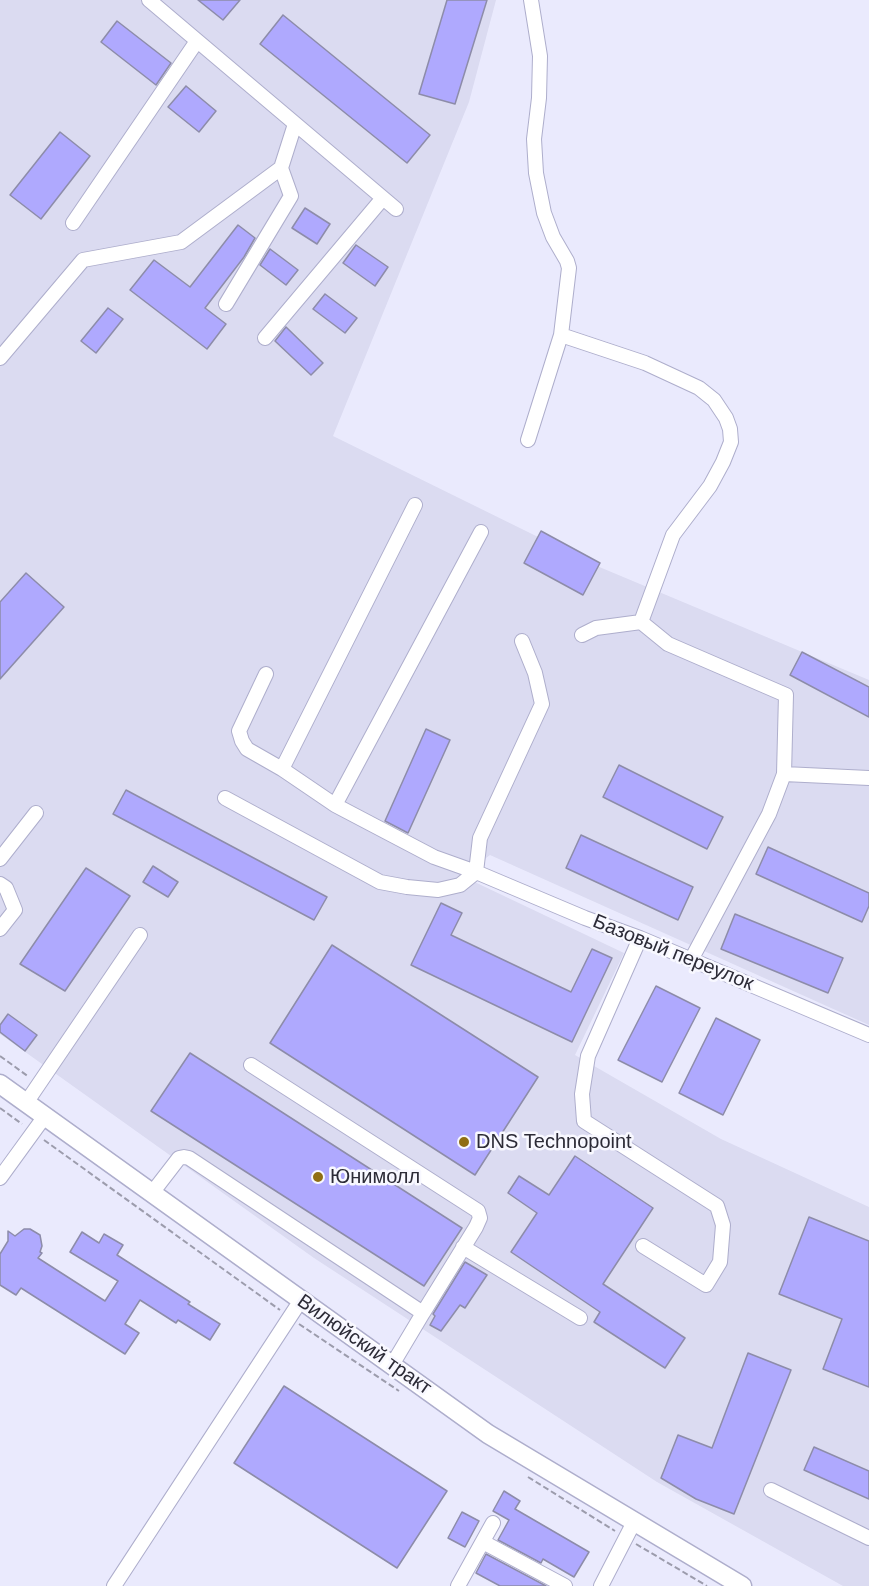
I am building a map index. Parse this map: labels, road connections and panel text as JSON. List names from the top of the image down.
{
  "streets": {
    "main road": ["Вилюйский тракт"],
    "street": ["Базовый переулок"]
  },
  "places": ["DNS Technopoint", "Юнимолл"]
}
